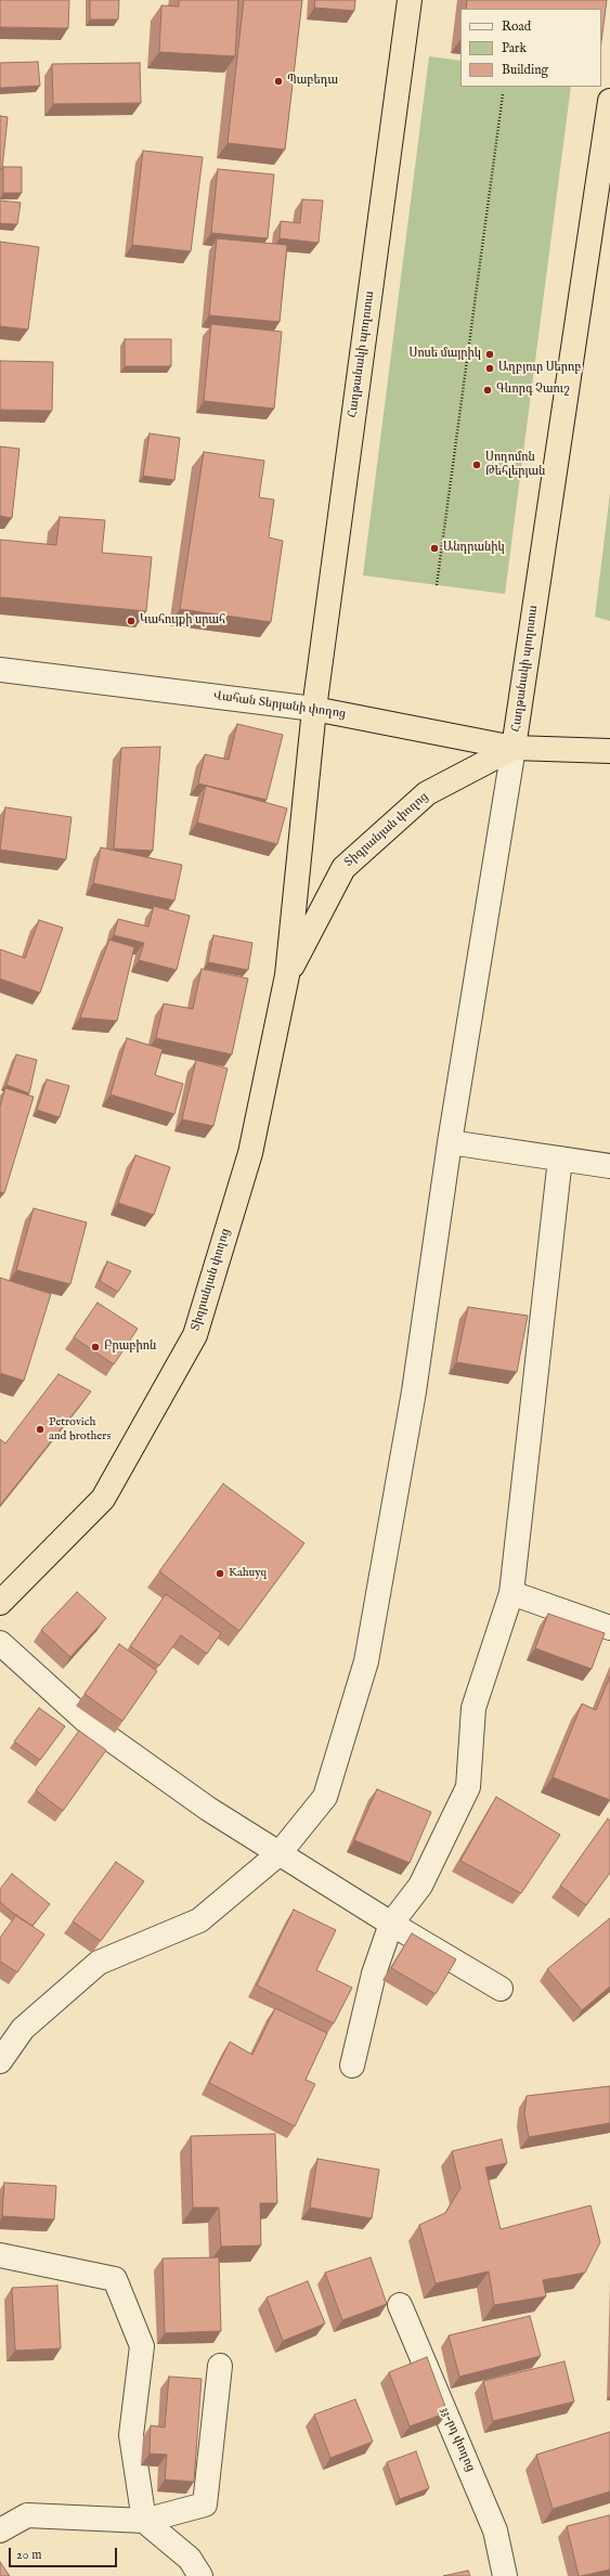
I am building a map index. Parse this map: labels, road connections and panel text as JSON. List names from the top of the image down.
{
  "streets": {
    "highway": ["Հաղթանակի պողոտա", "Վահան Տերյանի փողոց", "Տիգրանյան փողոց"],
    "street": ["33-րդ փողոց"]
  },
  "crossings": [
    ["Հաղթանակի պողոտա", "Վահան Տերյանի փողոց"],
    ["Հաղթանակի պողոտա", "Տիգրանյան փողոց"],
    ["Վահան Տերյանի փողոց", "Տիգրանյան փողոց"]
  ],
  "places": [
    "Պաբեդա",
    "Սոսե մայրիկ",
    "Աղբյուր Սերոբ",
    "Գևորգ Չաուշ",
    "Սողոմոն Թեհլերյան",
    "Անդրանիկ",
    "Կահույքի սրահ",
    "Բրաբիոն",
    "Petrovich and brothers",
    "Kahuyq"
  ],
  "legend": ["Road", "Park", "Building"],
  "scale_bar": "20 m"
}
